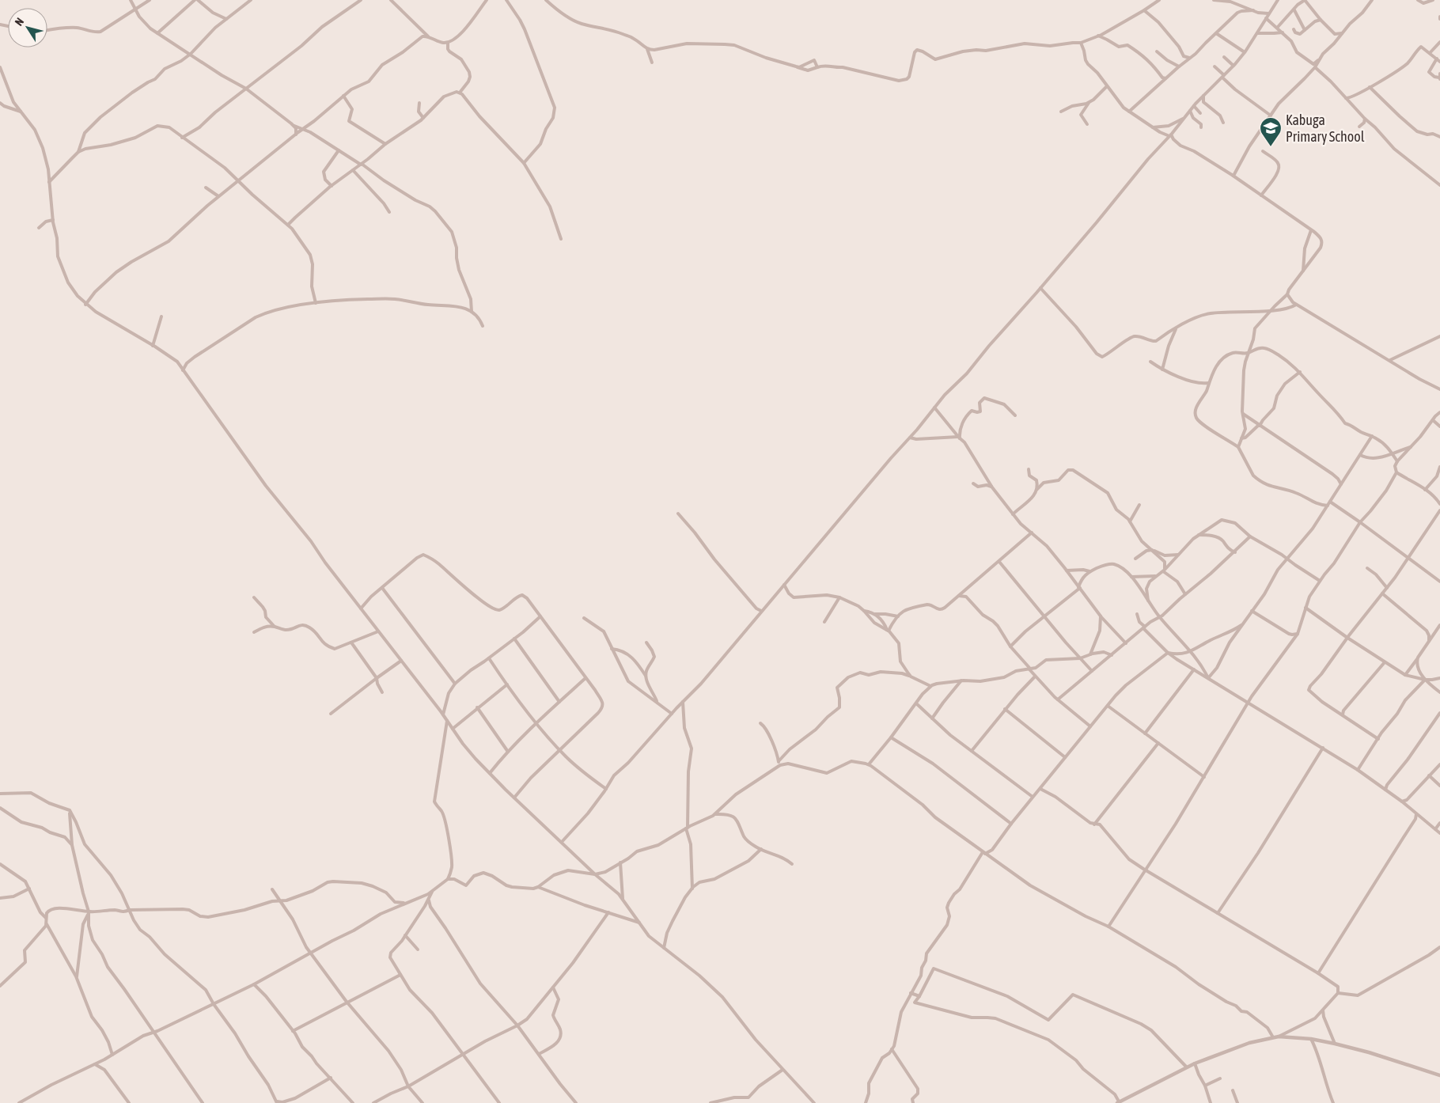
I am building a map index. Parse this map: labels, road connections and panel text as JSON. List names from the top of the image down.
{
  "places": {
    "school or university": ["Kabuga Primary School"]
  },
  "north": "top left"
}
